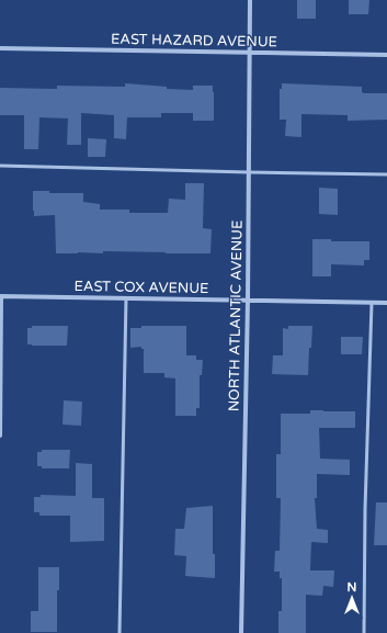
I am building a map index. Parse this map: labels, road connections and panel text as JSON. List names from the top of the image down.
{
  "streets": {
    "street": ["EAST HAZARD AVENUE", "EAST COX AVENUE", "NORTH ATLANTIC AVENUE"]
  },
  "crossings": [
    ["EAST HAZARD AVENUE", "NORTH ATLANTIC AVENUE"],
    ["EAST COX AVENUE", "NORTH ATLANTIC AVENUE"]
  ],
  "north": "top"
}
